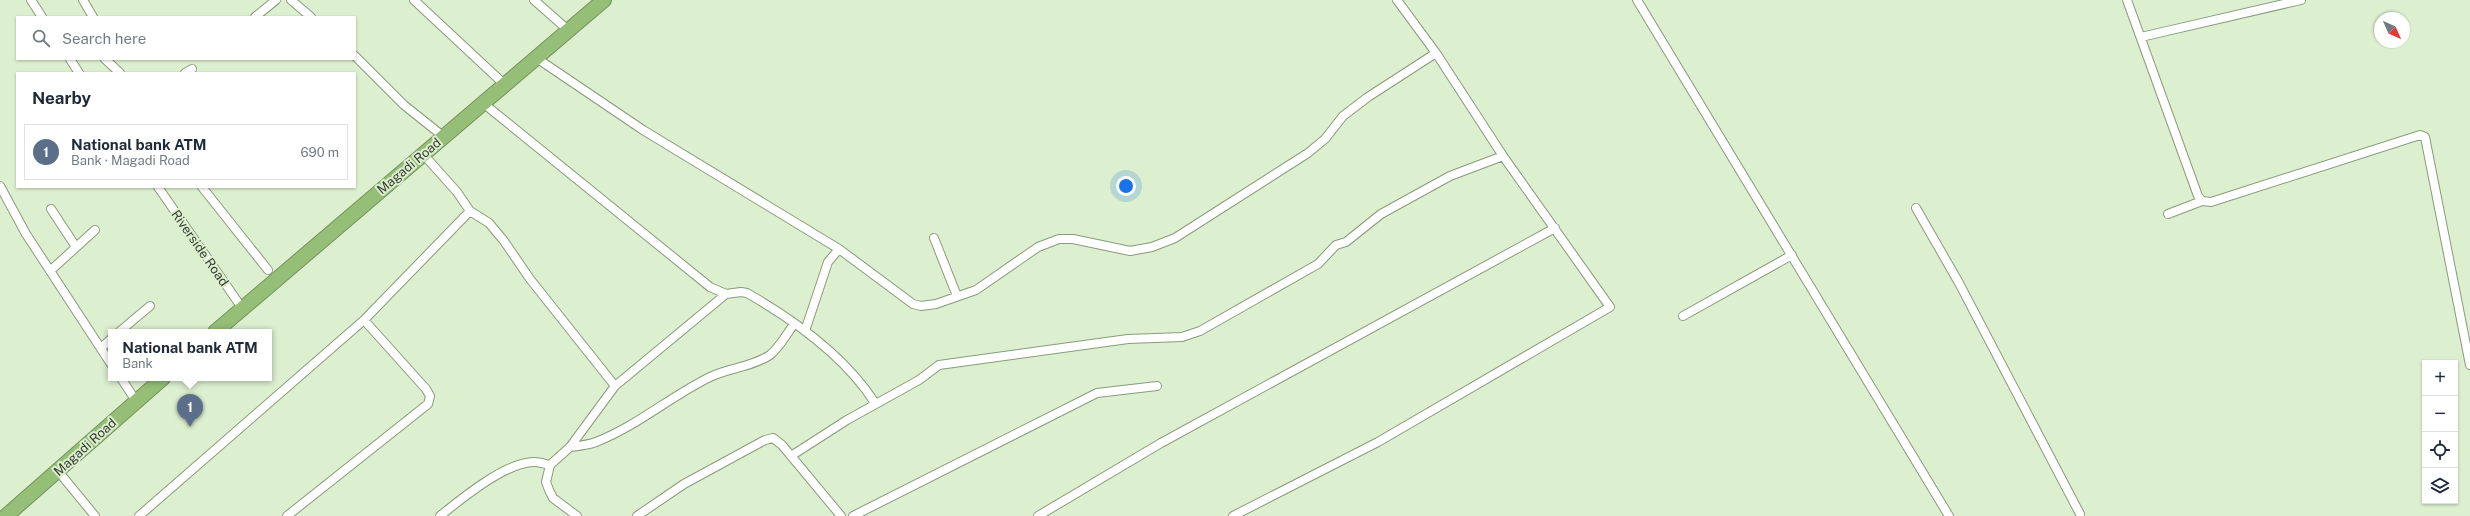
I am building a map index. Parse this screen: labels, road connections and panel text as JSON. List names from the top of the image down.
{
  "streets": {
    "highway": ["Magadi Road"],
    "street": ["Riverside Road"]
  },
  "crossings": [
    ["Magadi Road", "Riverside Road"]
  ],
  "north": "bottom right",
  "page": {
    "search": "Search here",
    "heading": "Nearby",
    "list": [
      {
        "mark": "1",
        "name": "National bank ATM",
        "note": "Bank · Magadi Road",
        "value": "690 m"
      }
    ],
    "popup": ["National bank ATM", "Bank"],
    "map_buttons": ["+", "−"],
    "pins": "1"
  }
}
